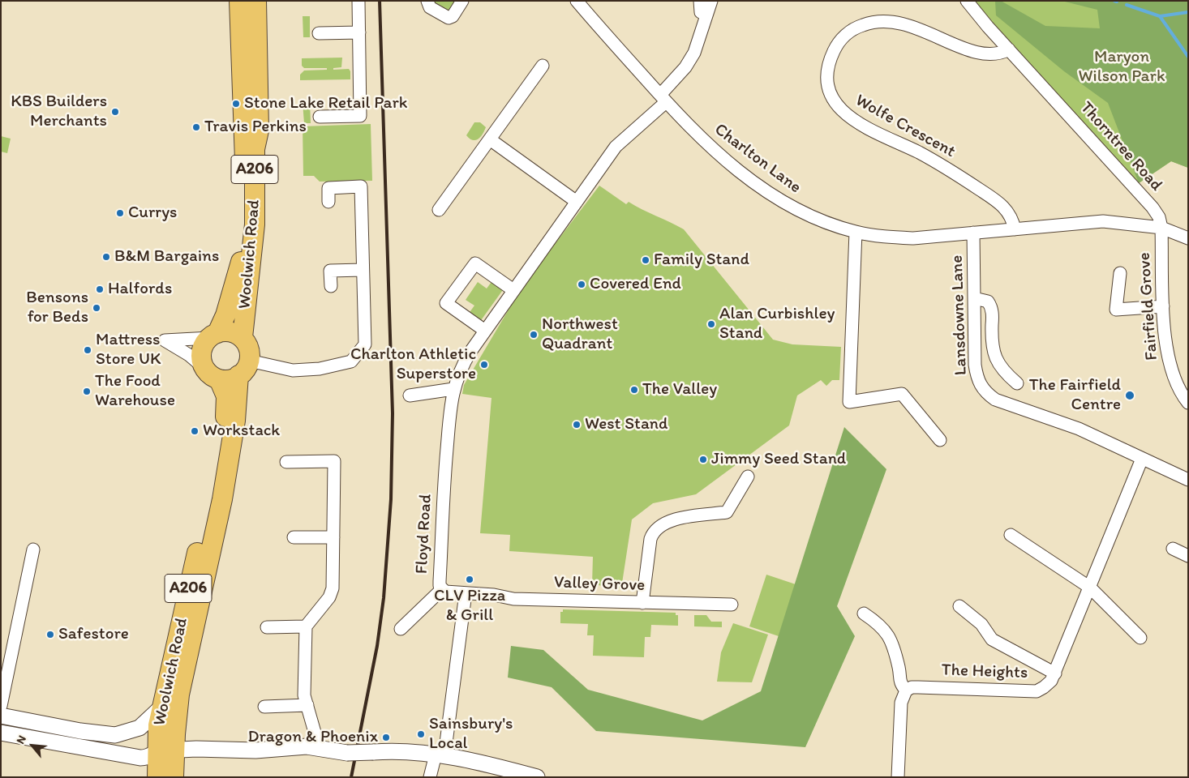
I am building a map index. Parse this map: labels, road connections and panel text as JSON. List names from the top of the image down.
{
  "streets": {
    "main road": ["A206", "Woolwich Road"],
    "street": [
      "Wolfe Crescent",
      "Thorntree Road",
      "Charlton Lane",
      "Fairfield Grove",
      "Lansdowne Lane",
      "Floyd Road",
      "Valley Grove",
      "The Heights"
    ]
  },
  "crossings": [
    ["Wolfe Crescent", "Thorntree Road"],
    ["Wolfe Crescent", "Charlton Lane"],
    ["Thorntree Road", "Charlton Lane"],
    ["Thorntree Road", "Fairfield Grove"],
    ["Charlton Lane", "Fairfield Grove"],
    ["Charlton Lane", "Lansdowne Lane"],
    ["Charlton Lane", "Floyd Road"],
    ["Lansdowne Lane", "The Heights"],
    ["Floyd Road", "Valley Grove"]
  ],
  "parks": ["Maryon Wilson Park"],
  "places": [
    "Stone Lake Retail Park",
    "KBS Builders Merchants",
    "Travis Perkins",
    "Currys",
    "B&M Bargains",
    "Family Stand",
    "Covered End",
    "Halfords",
    "Bensons for Beds",
    "Alan Curbishley Stand",
    "Northwest Quadrant",
    "Mattress Store UK",
    "Charlton Athletic Superstore",
    "The Valley",
    "The Food Warehouse",
    "The Fairfield Centre",
    "West Stand",
    "Workstack",
    "Jimmy Seed Stand",
    "CLV Pizza & Grill",
    "Safestore",
    "Sainsbury's Local",
    "Dragon & Phoenix"
  ],
  "north": "top left"
}
